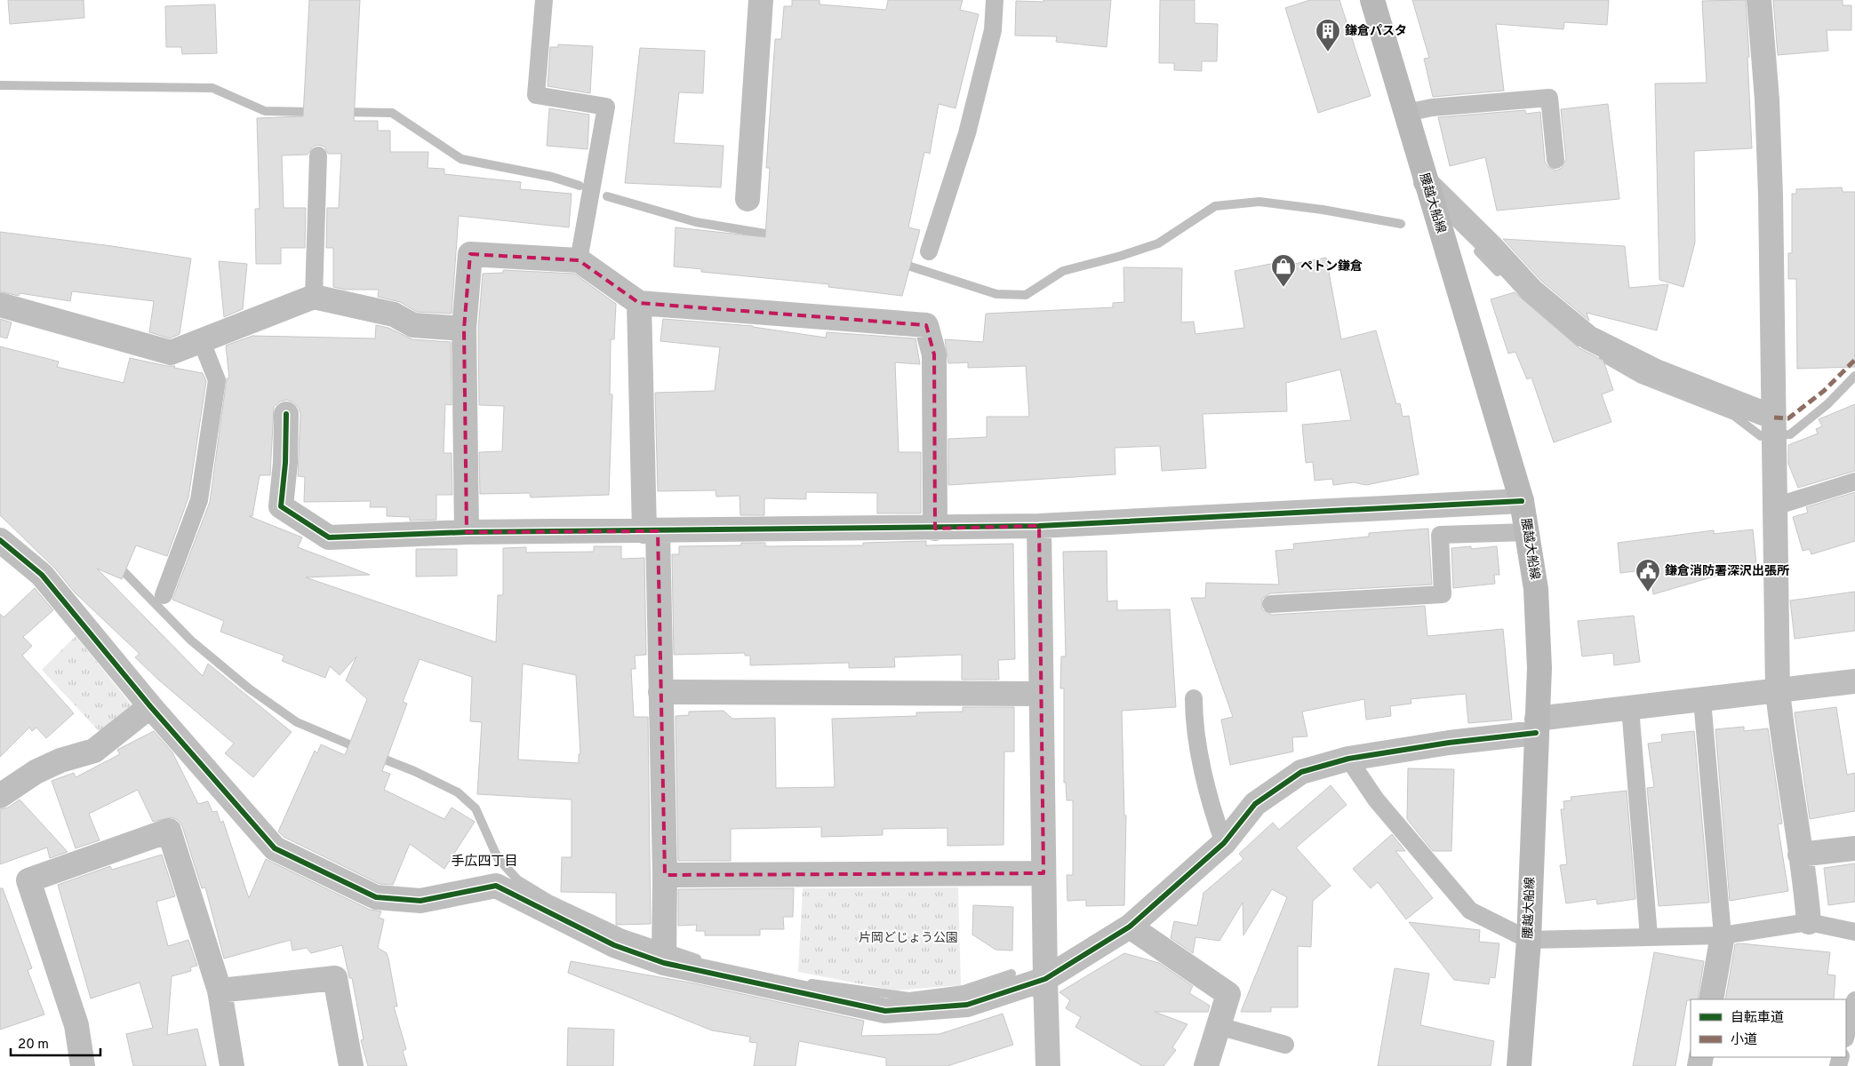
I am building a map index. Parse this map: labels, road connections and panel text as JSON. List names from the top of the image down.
{
  "streets": {
    "main road": ["腰越大船線"]
  },
  "districts": ["手広四丁目"],
  "parks": ["片岡どじょう公園"],
  "places": {
    "building": ["鎌倉パスタ"],
    "shop": ["ペトン鎌倉"],
    "public building": ["鎌倉消防署深沢出張所"]
  },
  "legend": ["自転車道", "小道"],
  "scale_bar": "20 m"
}
